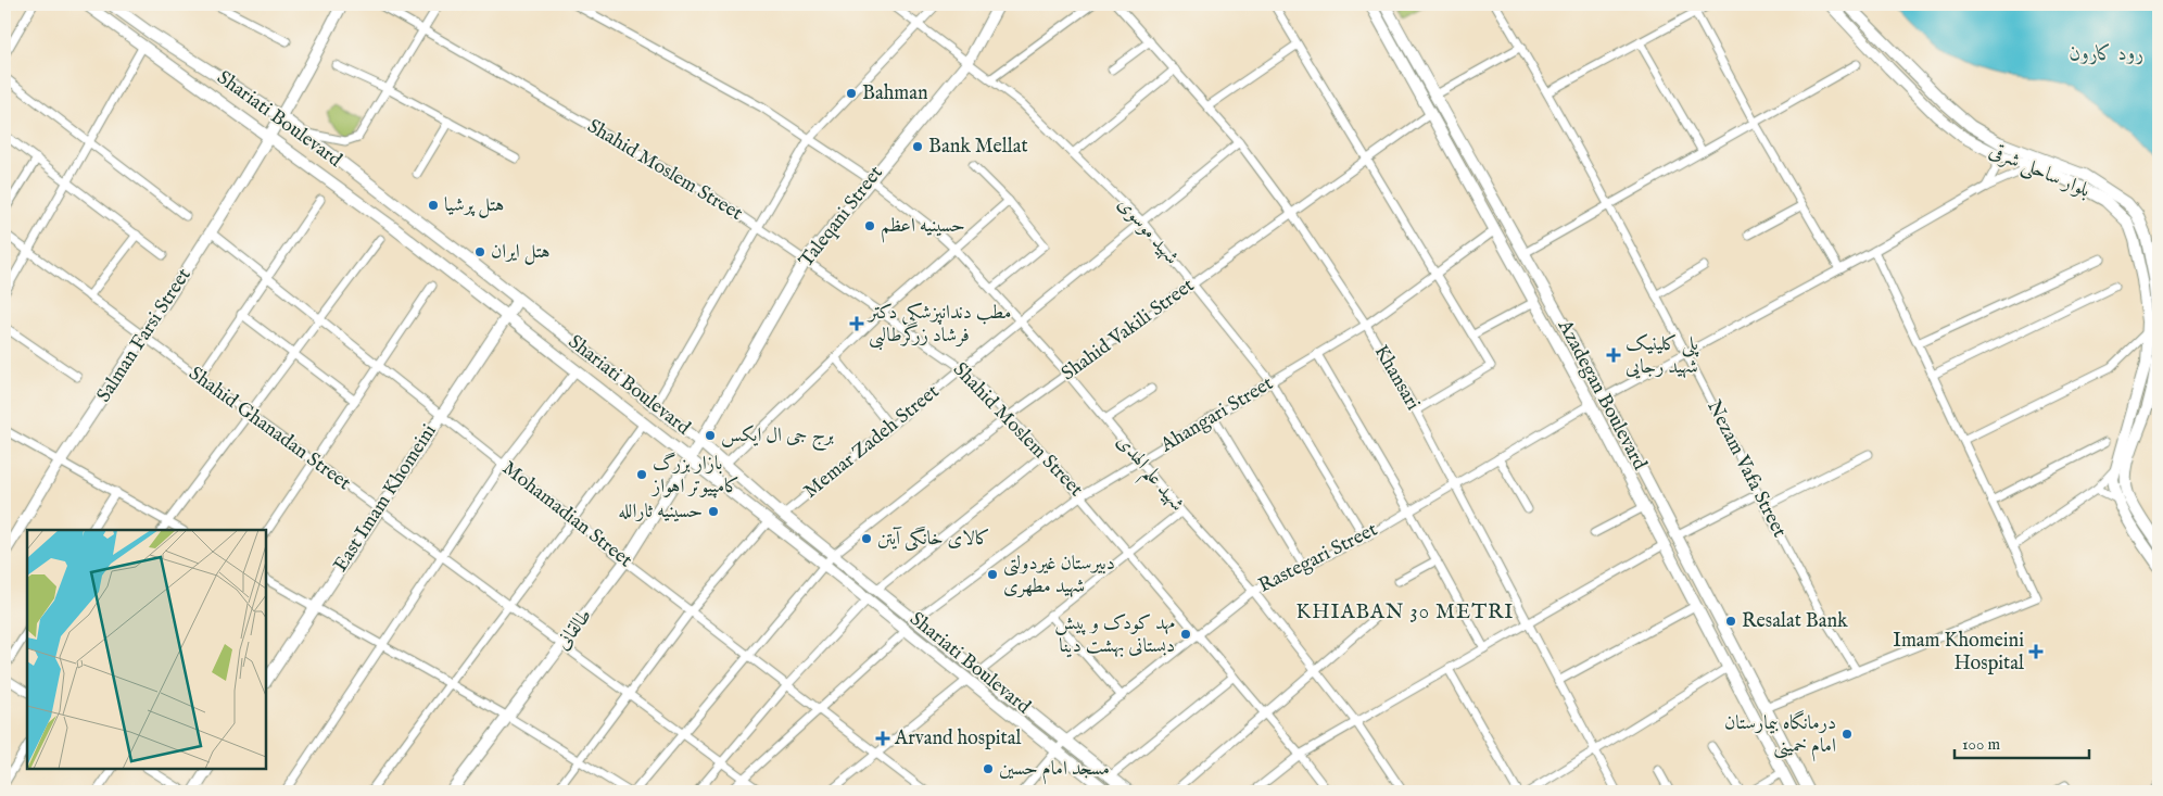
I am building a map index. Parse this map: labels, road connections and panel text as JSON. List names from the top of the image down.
{
  "streets": {
    "main road": [
      "Shariati Boulevard",
      "بلوار ساحلی شرقی",
      "Taleqani Street",
      "Salman Farsi Street",
      "Azadegan Boulevard",
      "East Imam Khomeini",
      "طالقانی"
    ],
    "street": [
      "Shahid Moslem Street",
      "شهید موسوی",
      "Shahid Vakili Street",
      "Khansari",
      "Ahangari Street",
      "Shahid Ghanadan Street",
      "Memar Zadeh Street",
      "Nezam Vafa Street",
      "شهید علم الهدی",
      "Mohamadian Street",
      "Rastegari Street"
    ]
  },
  "crossings": [
    ["Shariati Boulevard", "Taleqani Street"],
    ["Shariati Boulevard", "Shahid Vakili Street"],
    ["Shariati Boulevard", "Salman Farsi Street"],
    ["Shariati Boulevard", "Ahangari Street"],
    ["Shariati Boulevard", "Memar Zadeh Street"],
    ["Shariati Boulevard", "East Imam Khomeini"],
    ["Shariati Boulevard", "Rastegari Street"],
    ["Shariati Boulevard", "طالقانی"],
    ["Shahid Moslem Street", "Taleqani Street"],
    ["Shahid Moslem Street", "Shahid Vakili Street"],
    ["Shahid Moslem Street", "Ahangari Street"],
    ["Shahid Moslem Street", "Memar Zadeh Street"],
    ["Shahid Moslem Street", "Rastegari Street"],
    ["Taleqani Street", "شهید موسوی"],
    ["Taleqani Street", "شهید علم الهدی"],
    ["Taleqani Street", "طالقانی"],
    ["شهید موسوی", "Shahid Vakili Street"],
    ["شهید موسوی", "Ahangari Street"],
    ["شهید موسوی", "Memar Zadeh Street"],
    ["شهید موسوی", "Rastegari Street"],
    ["Shahid Vakili Street", "Khansari"],
    ["Shahid Vakili Street", "Azadegan Boulevard"],
    ["Shahid Vakili Street", "شهید علم الهدی"],
    ["Salman Farsi Street", "Shahid Ghanadan Street"],
    ["Salman Farsi Street", "Mohamadian Street"],
    ["Khansari", "Ahangari Street"],
    ["Khansari", "Memar Zadeh Street"],
    ["Khansari", "Rastegari Street"],
    ["Azadegan Boulevard", "Ahangari Street"],
    ["Azadegan Boulevard", "Rastegari Street"],
    ["Ahangari Street", "شهید علم الهدی"],
    ["Shahid Ghanadan Street", "East Imam Khomeini"],
    ["Shahid Ghanadan Street", "طالقانی"],
    ["Memar Zadeh Street", "شهید علم الهدی"],
    ["شهید علم الهدی", "Rastegari Street"],
    ["East Imam Khomeini", "Mohamadian Street"],
    ["Mohamadian Street", "طالقانی"]
  ],
  "districts": ["KHIABAN 30 METRI"],
  "water": ["رود کارون"],
  "places": {
    "other": [
      "Bahman",
      "Bank Mellat",
      "هتل پرشیا",
      "حسینیه اعظم",
      "هتل ایران",
      "برج جی ال ایکس",
      "بازار بزرگ کامپیوتر اهواز",
      "حسینیه ثارالله",
      "کالای خانگی آیتن",
      "دبیرستان غیردولتی شهید مطهری",
      "Resalat Bank",
      "مهد کودک و پیش دبستانی بهشت دینا",
      "درمانگاه بیمارستان امام خمینی",
      "مسجد امام حسین"
    ],
    "health": [
      "مطب دندانپزشکی دکتر فرشاد زرگرطالبی",
      "پلی کلینیک شهید رجایی",
      "Imam Khomeini Hospital",
      "Arvand hospital"
    ]
  },
  "scale_bar": "100 m"
}
